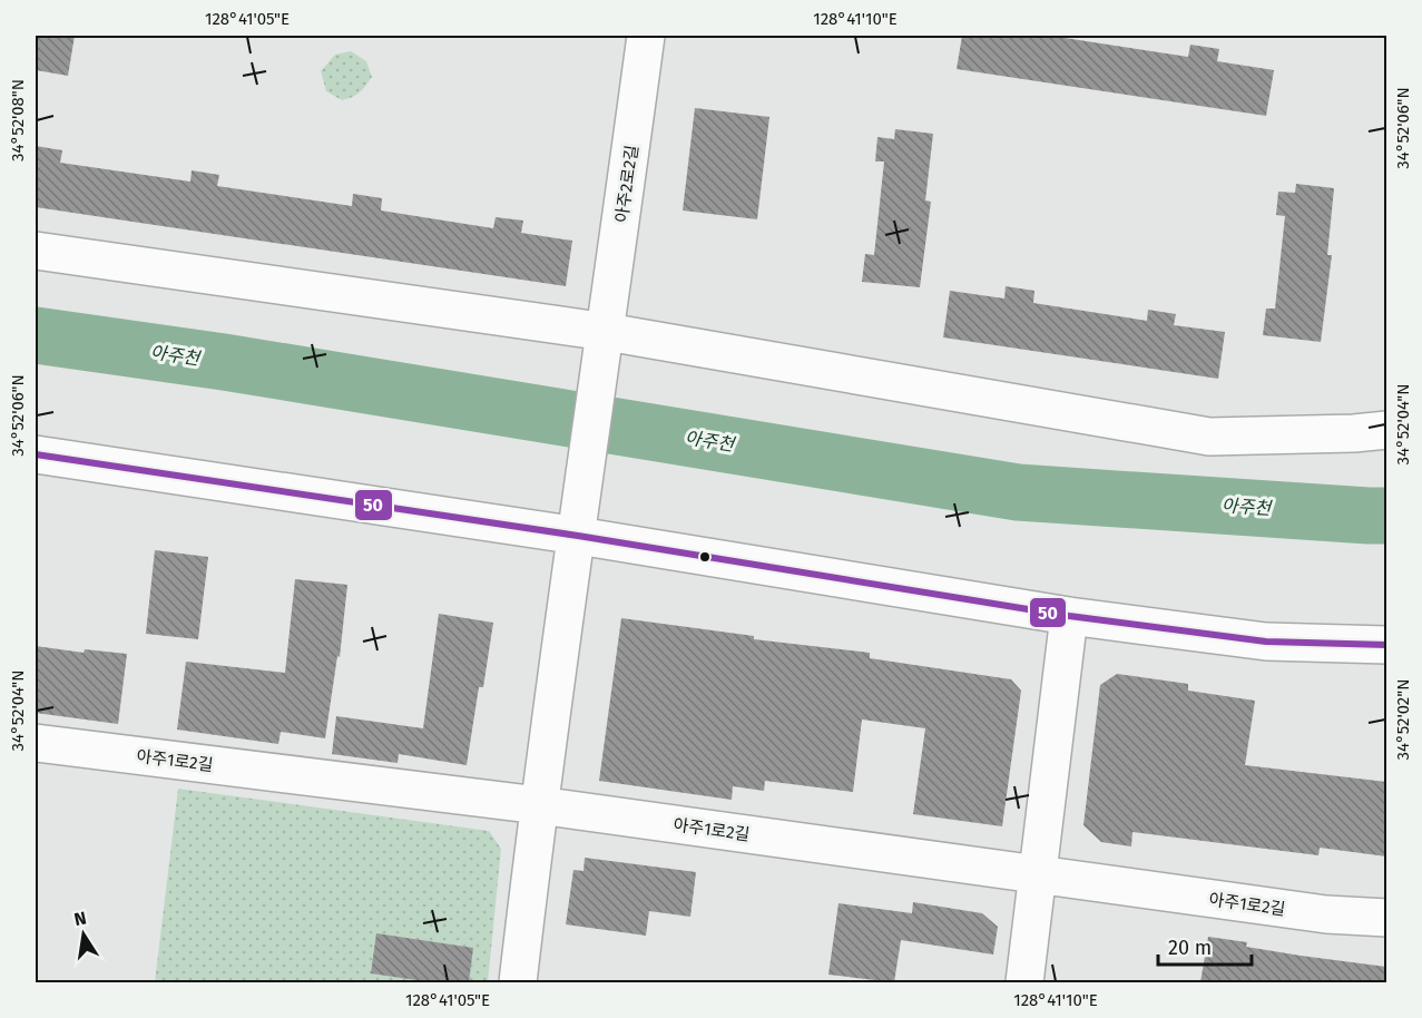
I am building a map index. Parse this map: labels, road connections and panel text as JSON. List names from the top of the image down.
{
  "streets": {
    "street": ["아주2로2길", "아주1로2길"]
  },
  "crossings": [
    ["아주2로2길", "아주1로2길"]
  ],
  "water": ["아주천"],
  "lines": ["transit line 50"],
  "scale_bar": "20 m",
  "north": "top",
  "coordinates": [
    "128°41'05\"E",
    "128°41'10\"E",
    "34°52'08\"N",
    "34°52'06\"N",
    "34°52'04\"N",
    "34°52'02\"N"
  ]
}
